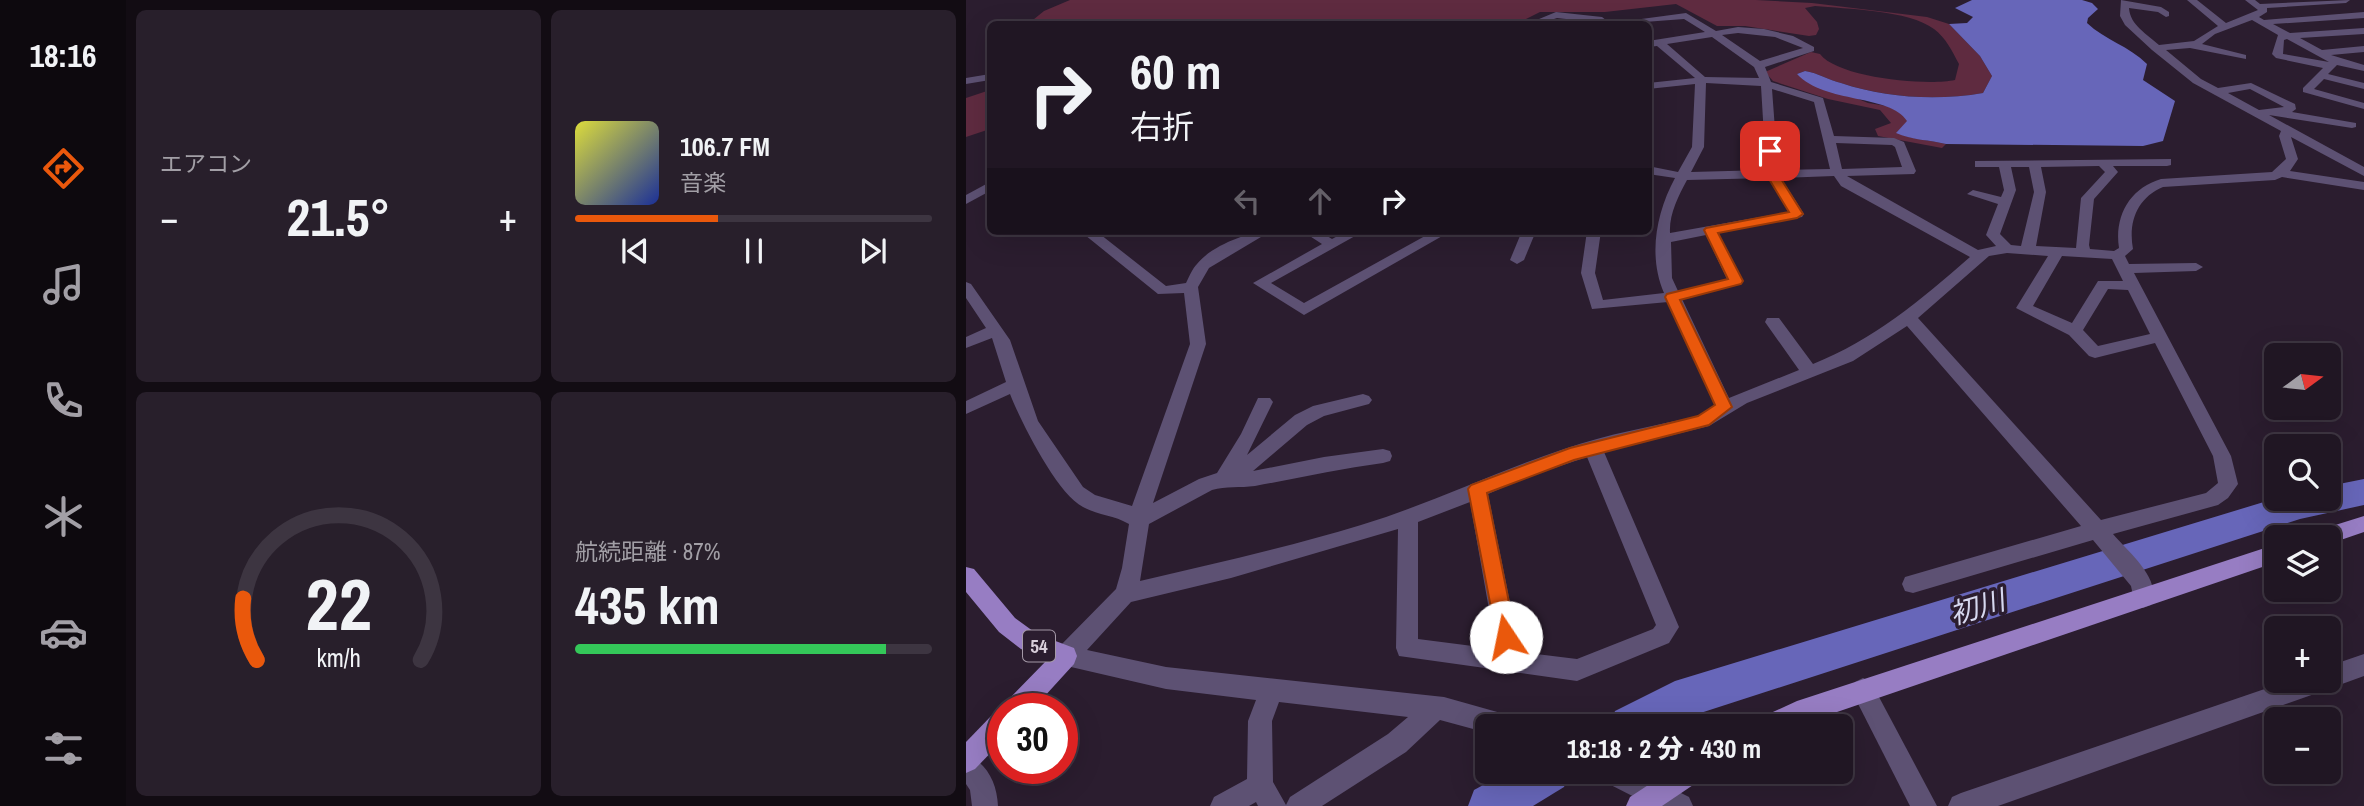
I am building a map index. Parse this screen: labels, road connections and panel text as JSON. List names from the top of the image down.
{
  "streets": {
    "main road": ["54"]
  },
  "water": ["初川"],
  "north": "right",
  "page": {
    "tabs": "18:16",
    "tile": [
      "エアコン",
      ["航続距離 · 87%", "435 km"]
    ],
    "turn": ["60 m", "右折"],
    "song": ["106.7 FM", "音楽"],
    "heat": ["−", "21.5°", "+"],
    "map_buttons": ["+", "−"],
    "limit": "30",
    "trip": "18:18 · 2 分 · 430 m",
    "gauge": ["22", "km/h"]
  }
}
